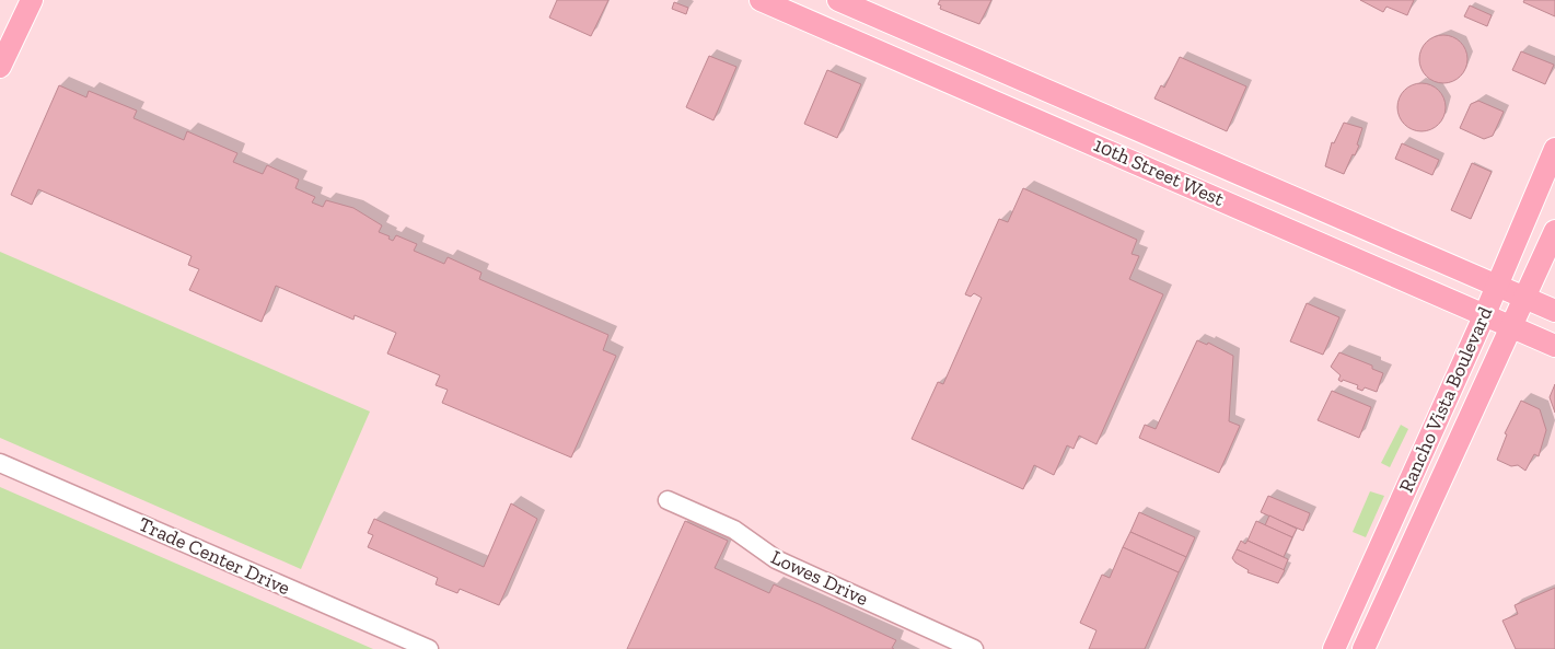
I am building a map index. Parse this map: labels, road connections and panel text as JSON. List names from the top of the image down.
{
  "streets": {
    "main road": ["10th Street West", "Rancho Vista Boulevard"],
    "street": ["Trade Center Drive", "Lowes Drive"]
  },
  "crossings": [
    ["10th Street West", "Rancho Vista Boulevard"]
  ]
}
